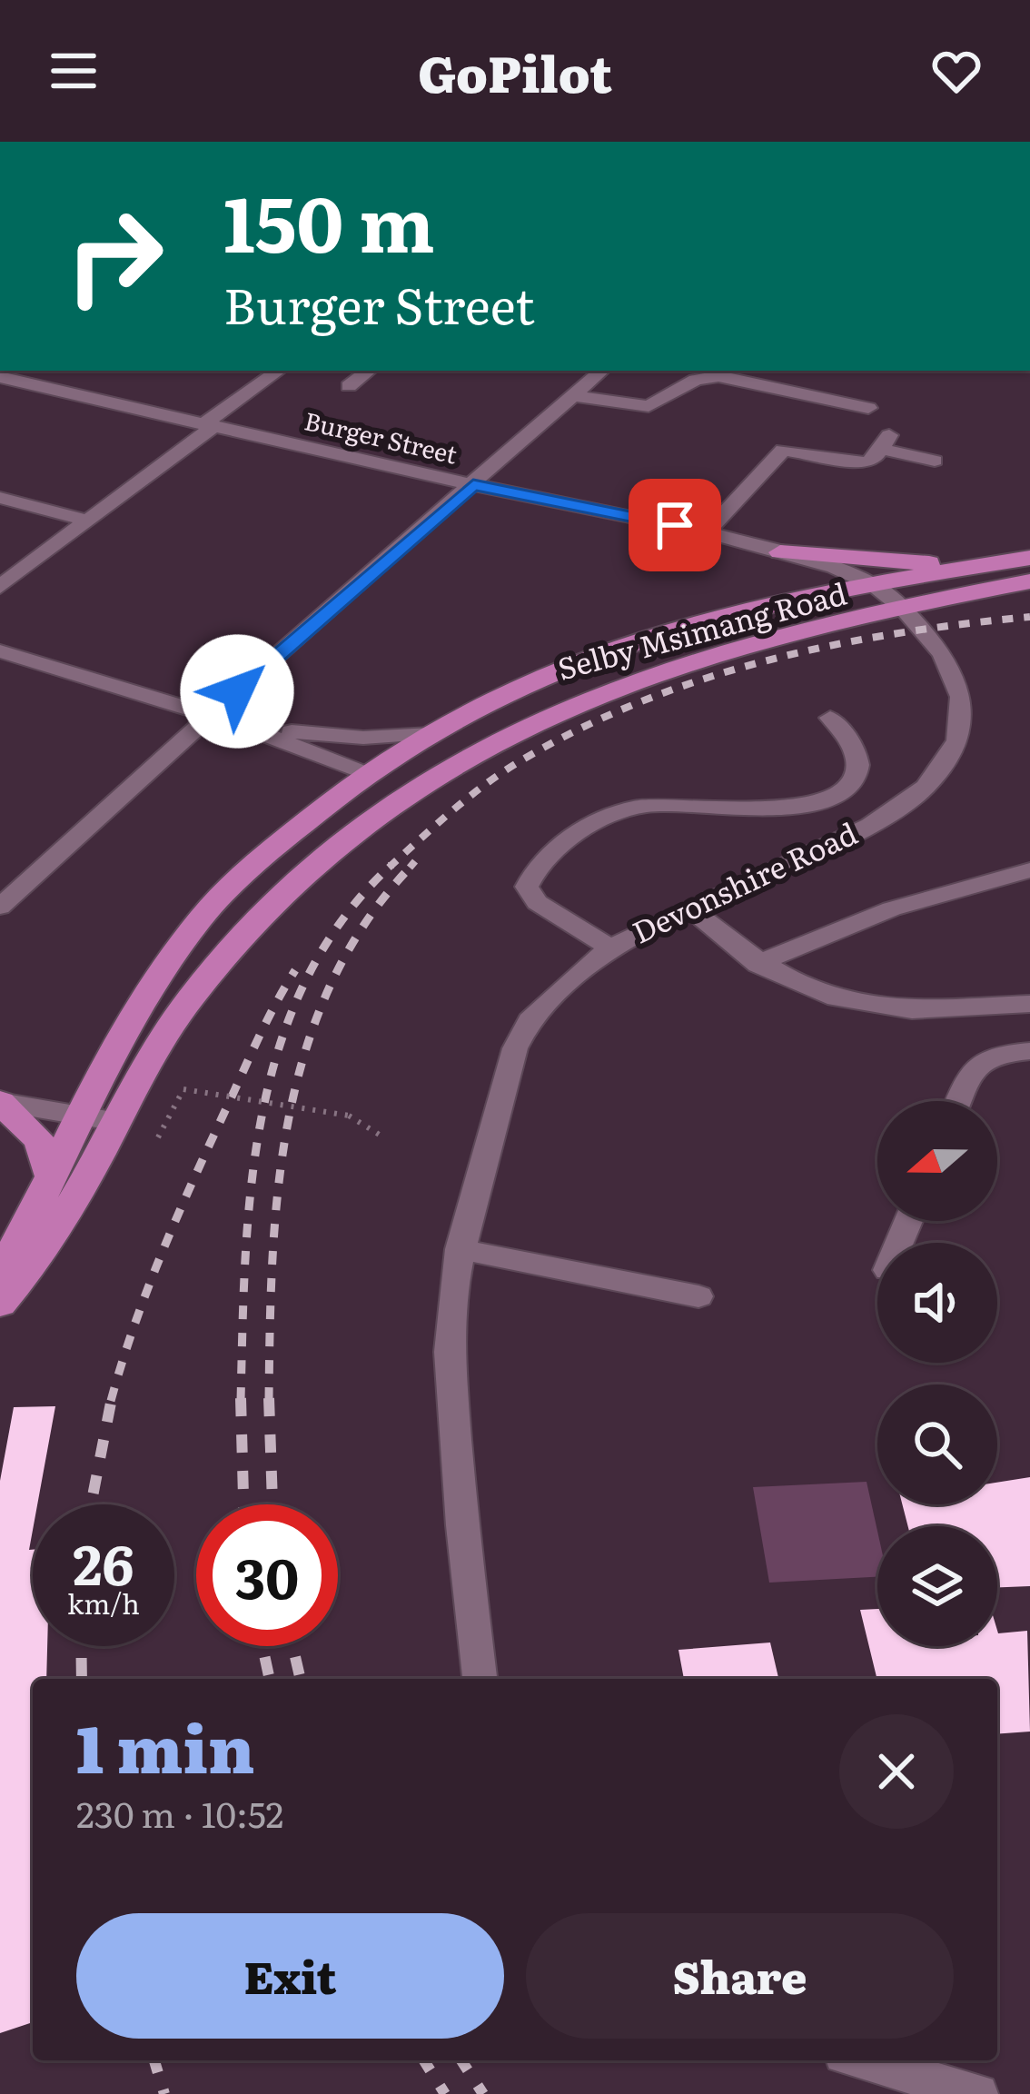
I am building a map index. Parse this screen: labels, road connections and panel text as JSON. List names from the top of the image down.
{
  "streets": {
    "main road": ["Selby Msimang Road"],
    "street": ["Burger Street", "Devonshire Road"]
  },
  "crossings": [
    ["Burger Street", "Selby Msimang Road"],
    ["Burger Street", "Devonshire Road"],
    ["Selby Msimang Road", "Devonshire Road"]
  ],
  "north": "left",
  "page": {
    "header": "GoPilot",
    "turn": ["150 m", "Burger Street"],
    "speed": "26 km/h",
    "limit": "30",
    "heading": ["1 min", "230 m · 10:52"],
    "buttons": ["Exit", "Share"]
  }
}
